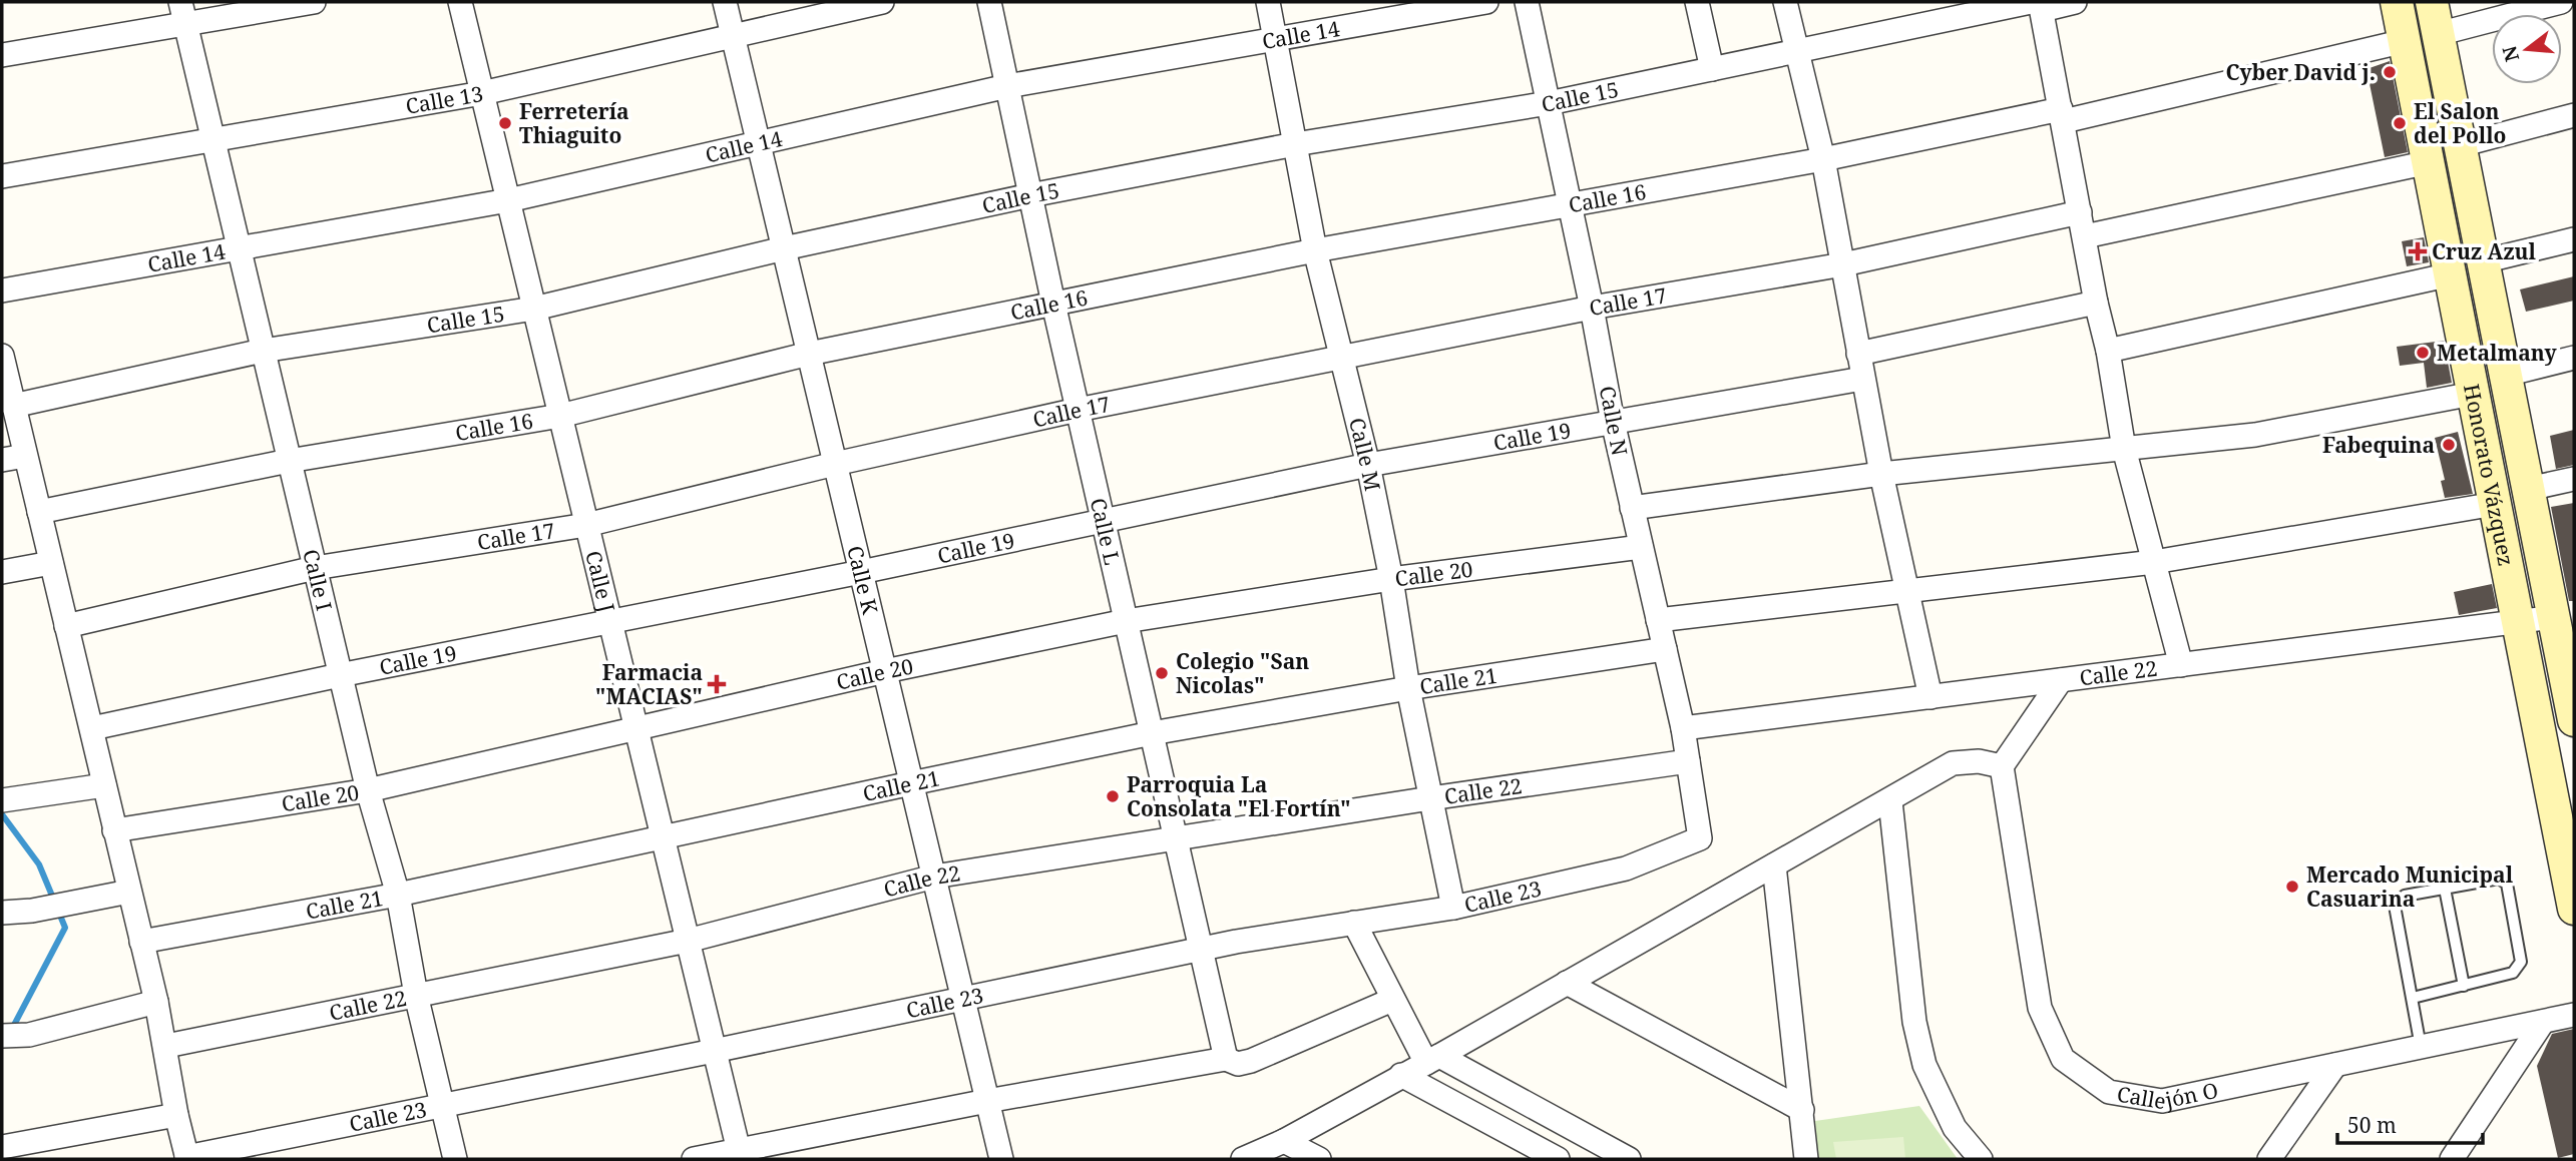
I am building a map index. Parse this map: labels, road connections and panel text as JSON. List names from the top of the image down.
{
  "streets": {
    "street": [
      "Calle 14",
      "Calle 15",
      "Calle 13",
      "Calle 16",
      "Calle 17",
      "Calle N",
      "Calle 19",
      "Calle M",
      "Honorato Vázquez",
      "Calle L",
      "Calle 20",
      "Calle K",
      "Calle I",
      "Calle J",
      "Calle 22",
      "Calle 21",
      "Calle 23",
      "Callejón O"
    ]
  },
  "crossings": [
    ["Calle 14", "Calle M"],
    ["Calle 14", "Calle L"],
    ["Calle 14", "Calle K"],
    ["Calle 14", "Calle I"],
    ["Calle 14", "Calle J"],
    ["Calle 15", "Calle N"],
    ["Calle 15", "Calle M"],
    ["Calle 15", "Calle L"],
    ["Calle 15", "Calle K"],
    ["Calle 15", "Calle I"],
    ["Calle 15", "Calle J"],
    ["Calle 13", "Calle K"],
    ["Calle 13", "Calle I"],
    ["Calle 13", "Calle J"],
    ["Calle 16", "Calle N"],
    ["Calle 16", "Calle M"],
    ["Calle 16", "Honorato Vázquez"],
    ["Calle 16", "Calle L"],
    ["Calle 16", "Calle K"],
    ["Calle 16", "Calle I"],
    ["Calle 16", "Calle J"],
    ["Calle 17", "Calle N"],
    ["Calle 17", "Calle M"],
    ["Calle 17", "Calle L"],
    ["Calle 17", "Calle K"],
    ["Calle 17", "Calle I"],
    ["Calle 17", "Calle J"],
    ["Calle N", "Calle 19"],
    ["Calle N", "Calle 20"],
    ["Calle N", "Calle 22"],
    ["Calle N", "Calle 21"],
    ["Calle N", "Calle 23"],
    ["Calle 19", "Calle M"],
    ["Calle 19", "Calle L"],
    ["Calle 19", "Calle K"],
    ["Calle 19", "Calle I"],
    ["Calle 19", "Calle J"],
    ["Calle M", "Calle 20"],
    ["Calle M", "Calle 22"],
    ["Calle M", "Calle 21"],
    ["Calle M", "Calle 23"],
    ["Honorato Vázquez", "Calle 22"],
    ["Calle L", "Calle 20"],
    ["Calle L", "Calle 22"],
    ["Calle L", "Calle 21"],
    ["Calle L", "Calle 23"],
    ["Calle 20", "Calle K"],
    ["Calle 20", "Calle I"],
    ["Calle 20", "Calle J"],
    ["Calle K", "Calle 22"],
    ["Calle K", "Calle 21"],
    ["Calle K", "Calle 23"],
    ["Calle I", "Calle 22"],
    ["Calle I", "Calle 21"],
    ["Calle I", "Calle 23"],
    ["Calle J", "Calle 22"],
    ["Calle J", "Calle 21"],
    ["Calle J", "Calle 23"]
  ],
  "places": {
    "other": [
      "Cyber David j.",
      "Ferretería Thiaguito",
      "El Salon del Pollo",
      "Metalmany",
      "Fabequina",
      "Colegio \"San Nicolas\"",
      "Parroquia La Consolata \"El Fortín\"",
      "Mercado Municipal Casuarina"
    ],
    "health": ["Cruz Azul", "Farmacia \"MACIAS\""]
  },
  "scale_bar": "50 m",
  "north": "left"
}
